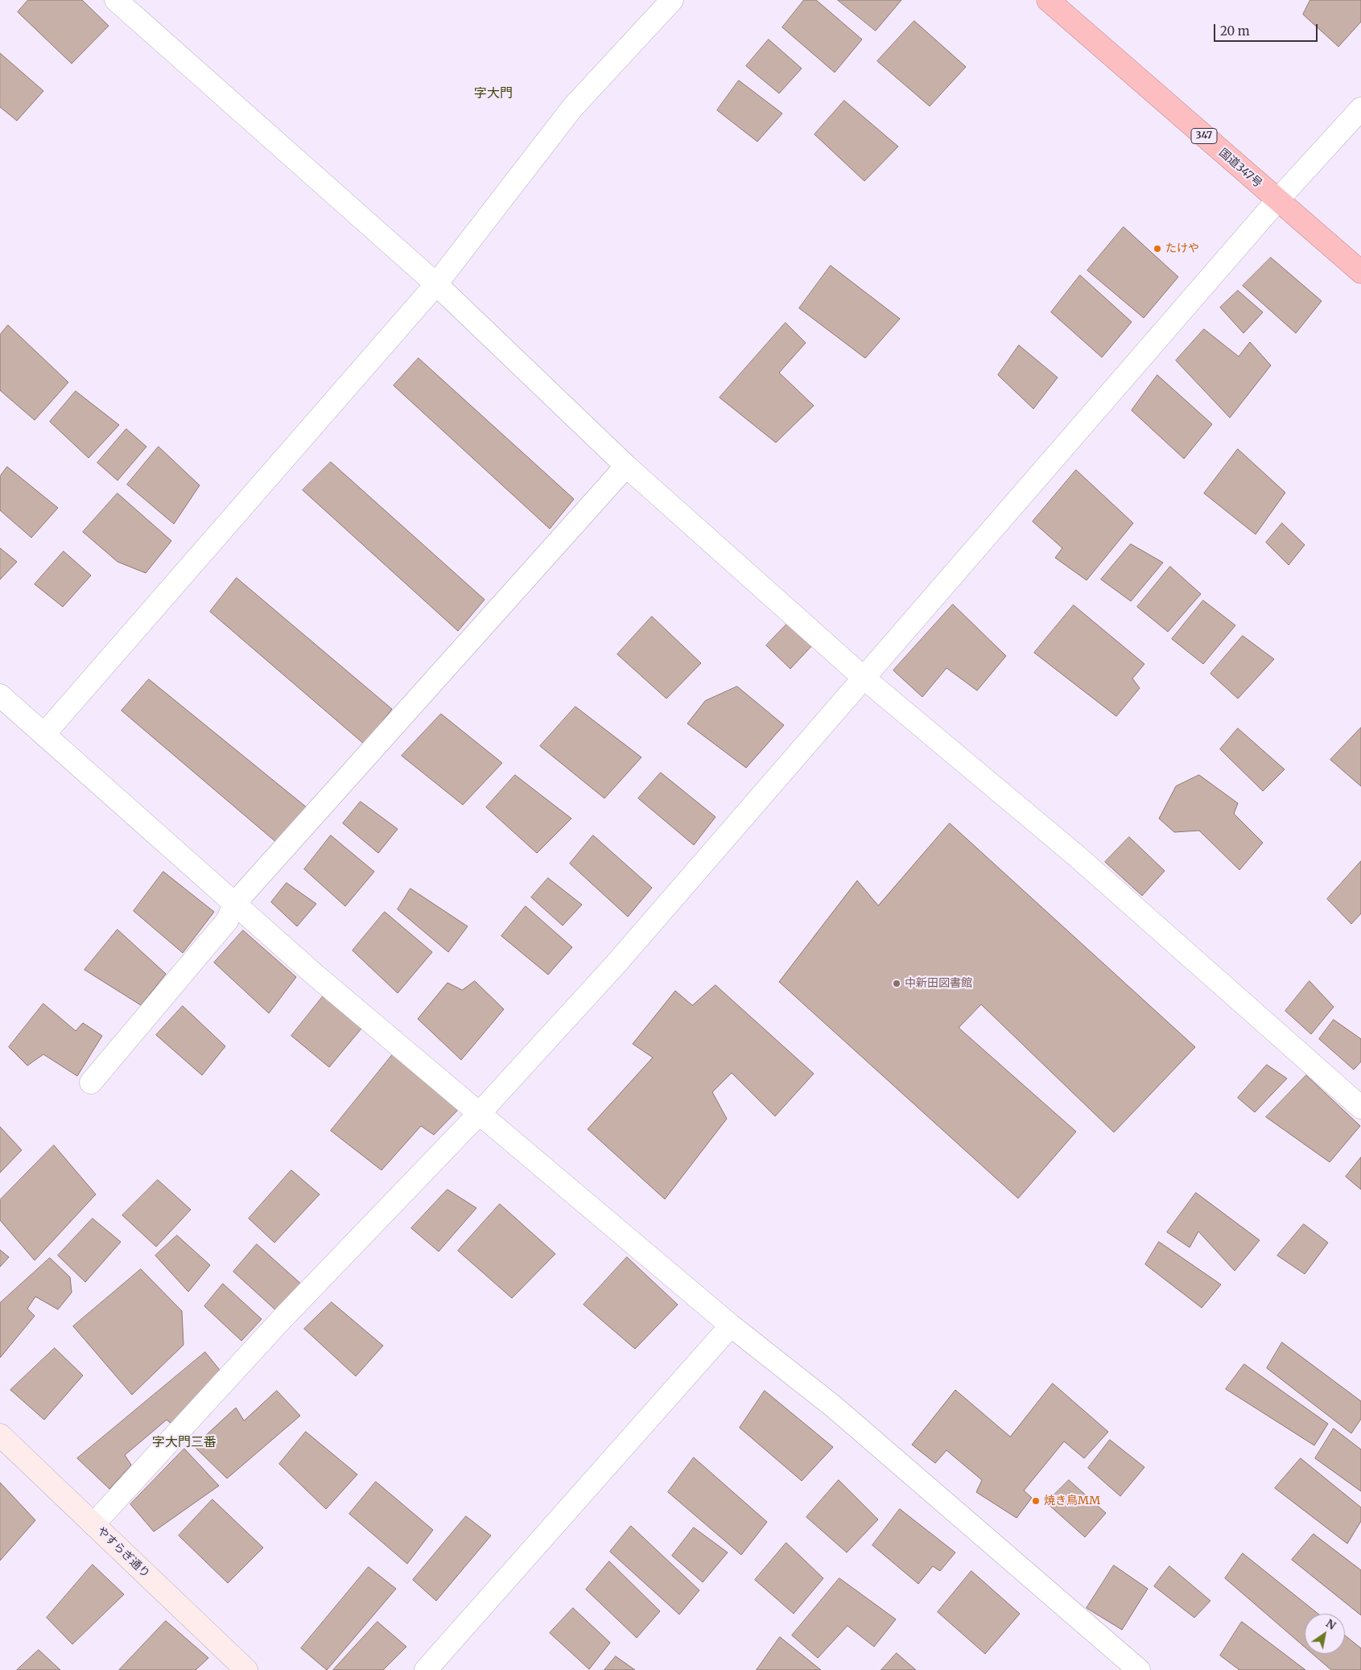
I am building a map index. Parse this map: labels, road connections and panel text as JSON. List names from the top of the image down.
{
  "streets": {
    "highway": ["347", "国道347号"],
    "street": ["やすらぎ通り"]
  },
  "districts": ["字大門", "字大門三番"],
  "places": ["たけや", "中新田図書館", "焼き鳥MM"],
  "scale_bar": "20 m",
  "north": "top right"
}
